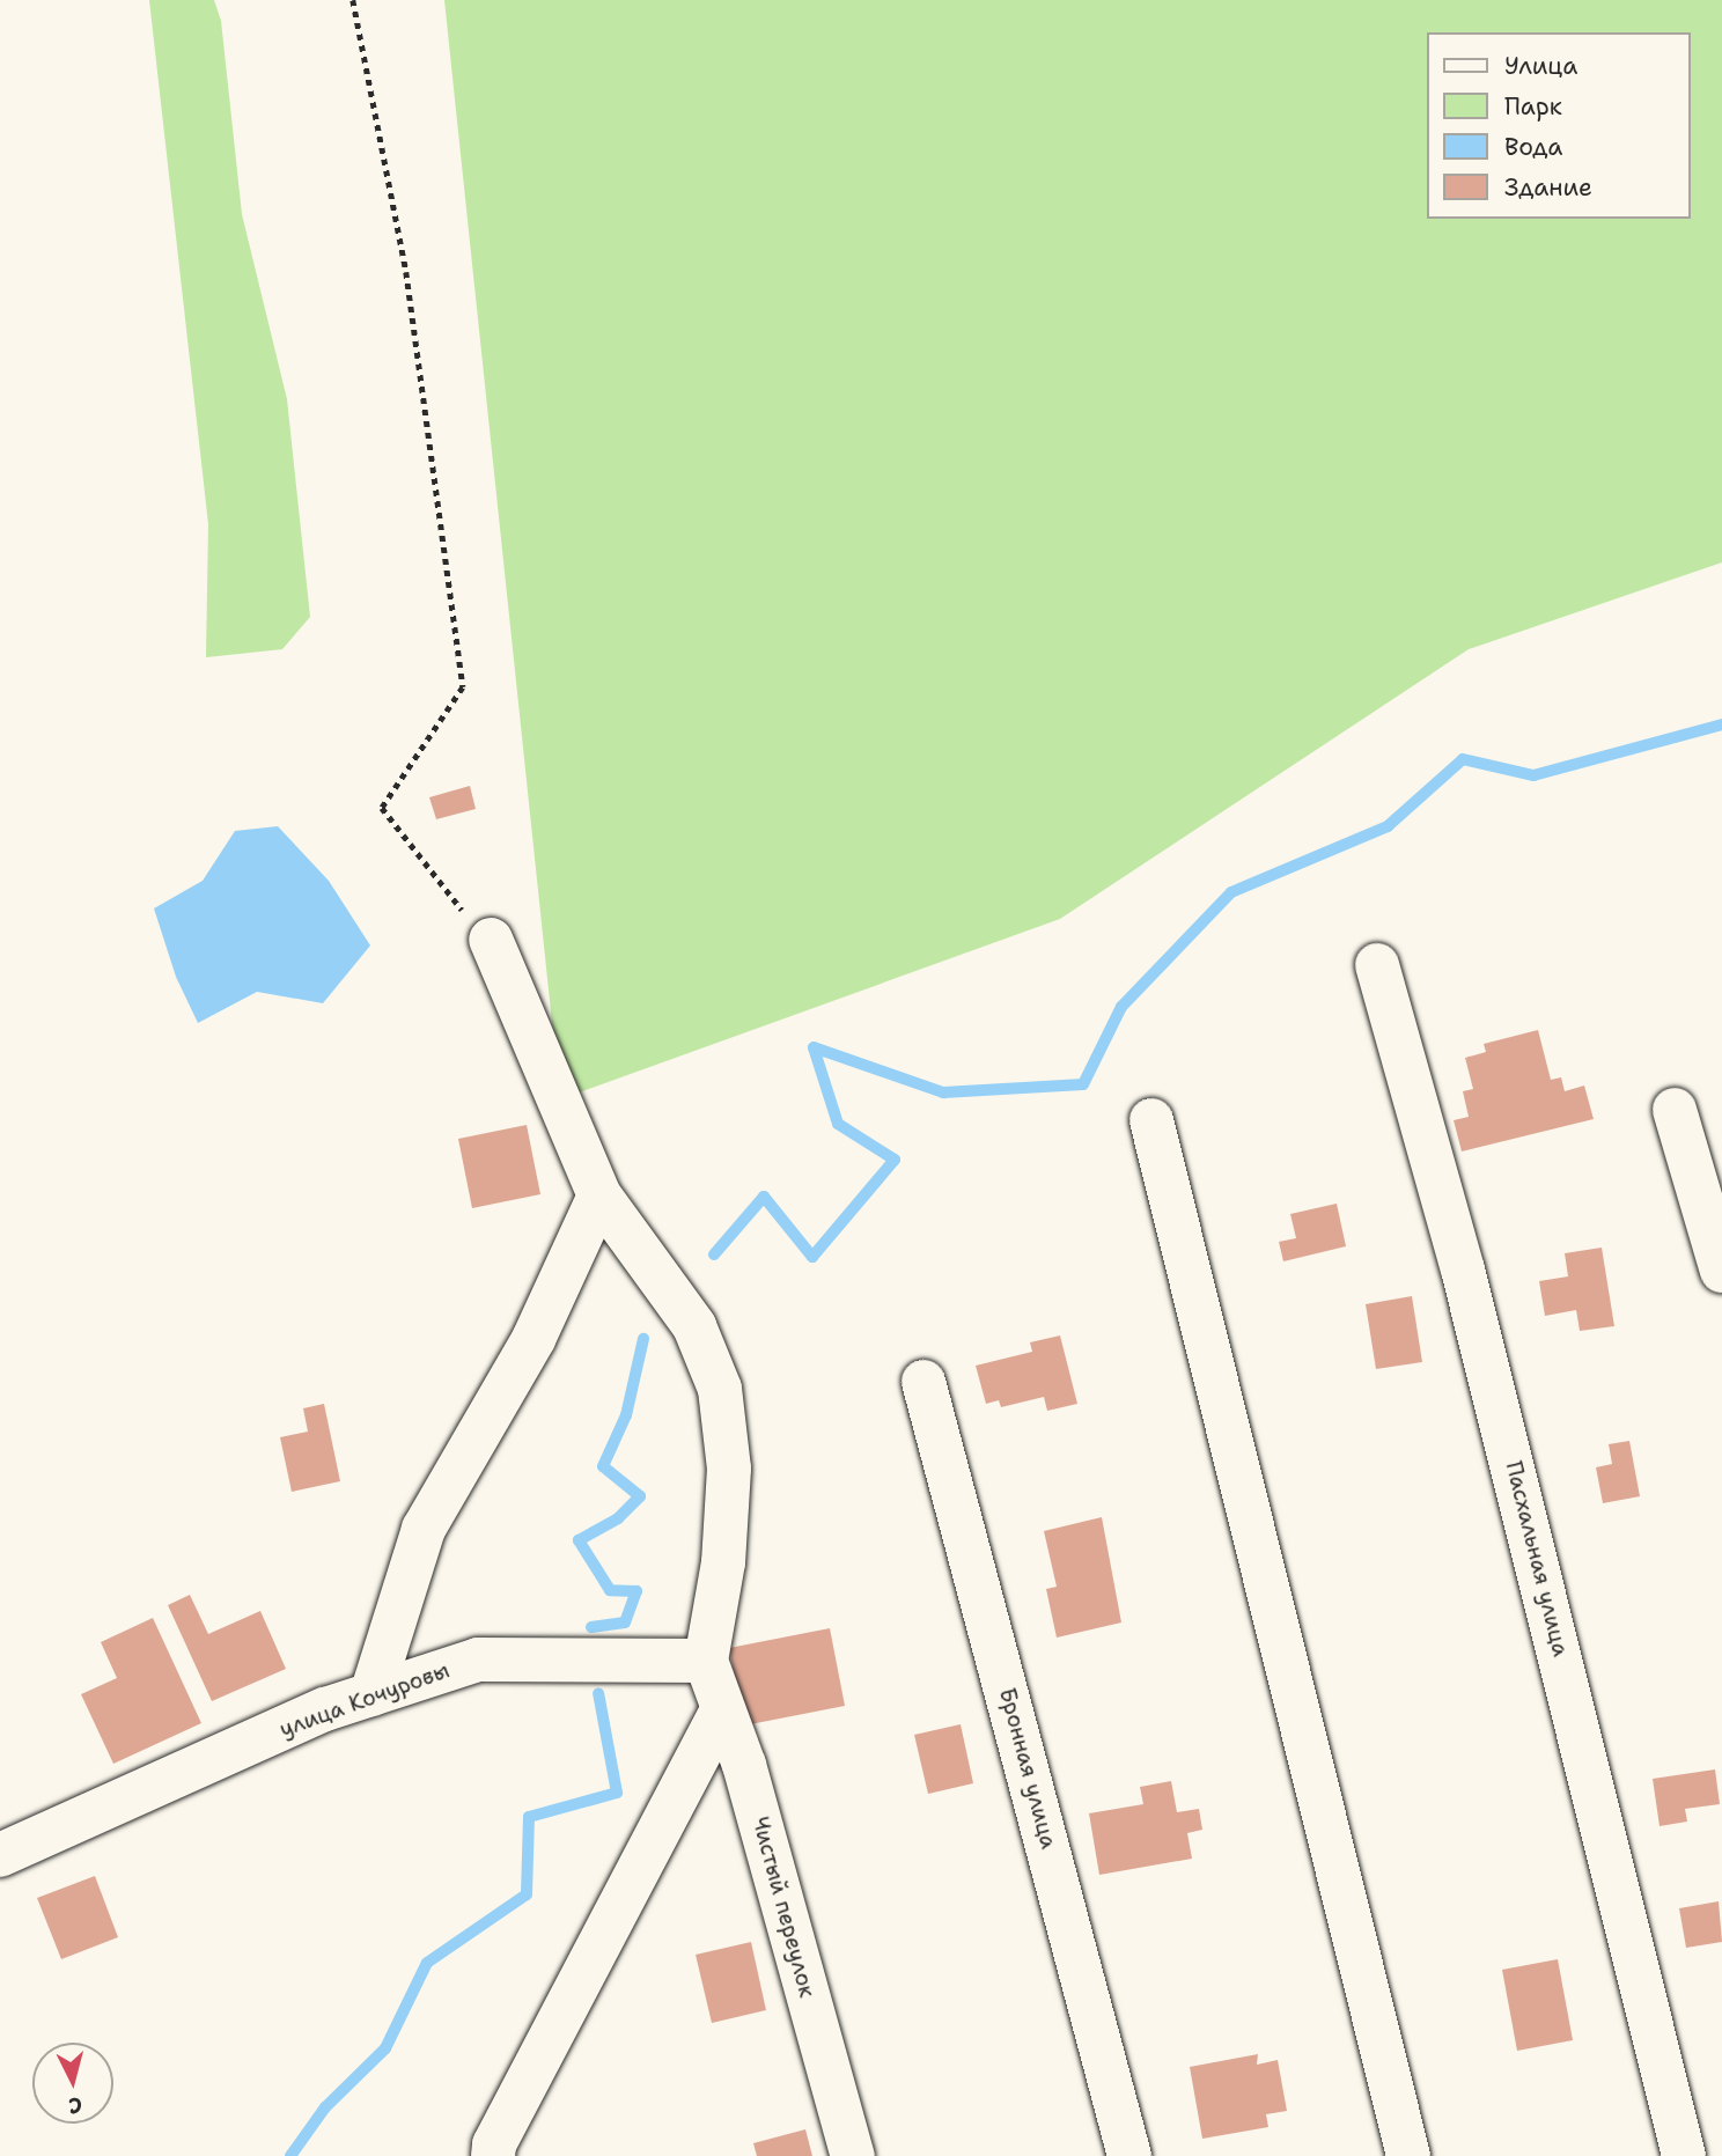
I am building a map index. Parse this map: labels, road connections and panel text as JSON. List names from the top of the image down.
{
  "streets": {
    "street": [
      "Пасхальная улица",
      "улица Кочуровы",
      "Бронная улица",
      "Чистый переулок"
    ]
  },
  "crossings": [
    ["улица Кочуровы", "Чистый переулок"]
  ],
  "legend": [
    "Улица",
    "Парк",
    "Вода",
    "Здание"
  ],
  "north": "bottom"
}
